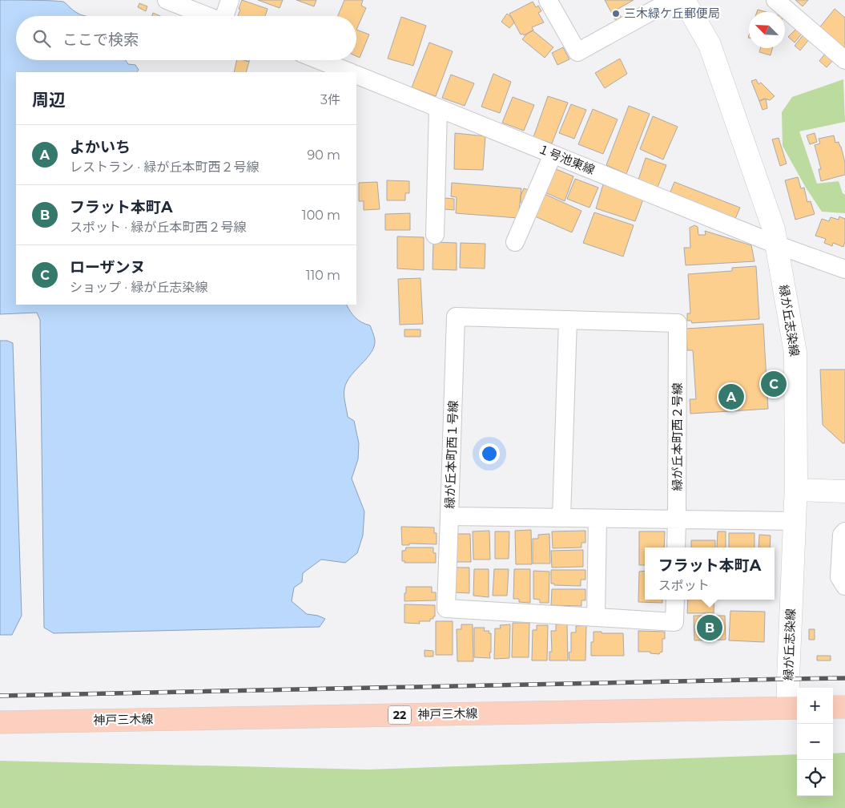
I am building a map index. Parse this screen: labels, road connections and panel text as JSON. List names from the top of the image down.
{
  "streets": {
    "main road": ["神戸三木線", "22"],
    "street": [
      "１号池東線",
      "緑が丘志染線",
      "緑が丘本町西２号線",
      "緑が丘本町西１号線"
    ]
  },
  "crossings": [
    ["１号池東線", "緑が丘志染線"],
    ["緑が丘志染線", "緑が丘本町西１号線"],
    ["緑が丘志染線", "神戸三木線"],
    ["緑が丘本町西２号線", "緑が丘本町西１号線"]
  ],
  "places": ["三木緑ケ丘郵便局"],
  "north": "top left",
  "page": {
    "search": "ここで検索",
    "heading": ["周辺", "3件"],
    "list": [
      {
        "mark": "A",
        "name": "よかいち",
        "note": "レストラン · 緑が丘本町西２号線",
        "value": "90 m"
      },
      {
        "mark": "B",
        "name": "フラット本町A",
        "note": "スポット · 緑が丘本町西２号線",
        "value": "100 m"
      },
      {
        "mark": "C",
        "name": "ローザンヌ",
        "note": "ショップ · 緑が丘志染線",
        "value": "110 m"
      }
    ],
    "pins": ["C", "A", "B"],
    "popup": ["フラット本町A", "スポット"],
    "map_buttons": ["+", "−"]
  }
}
